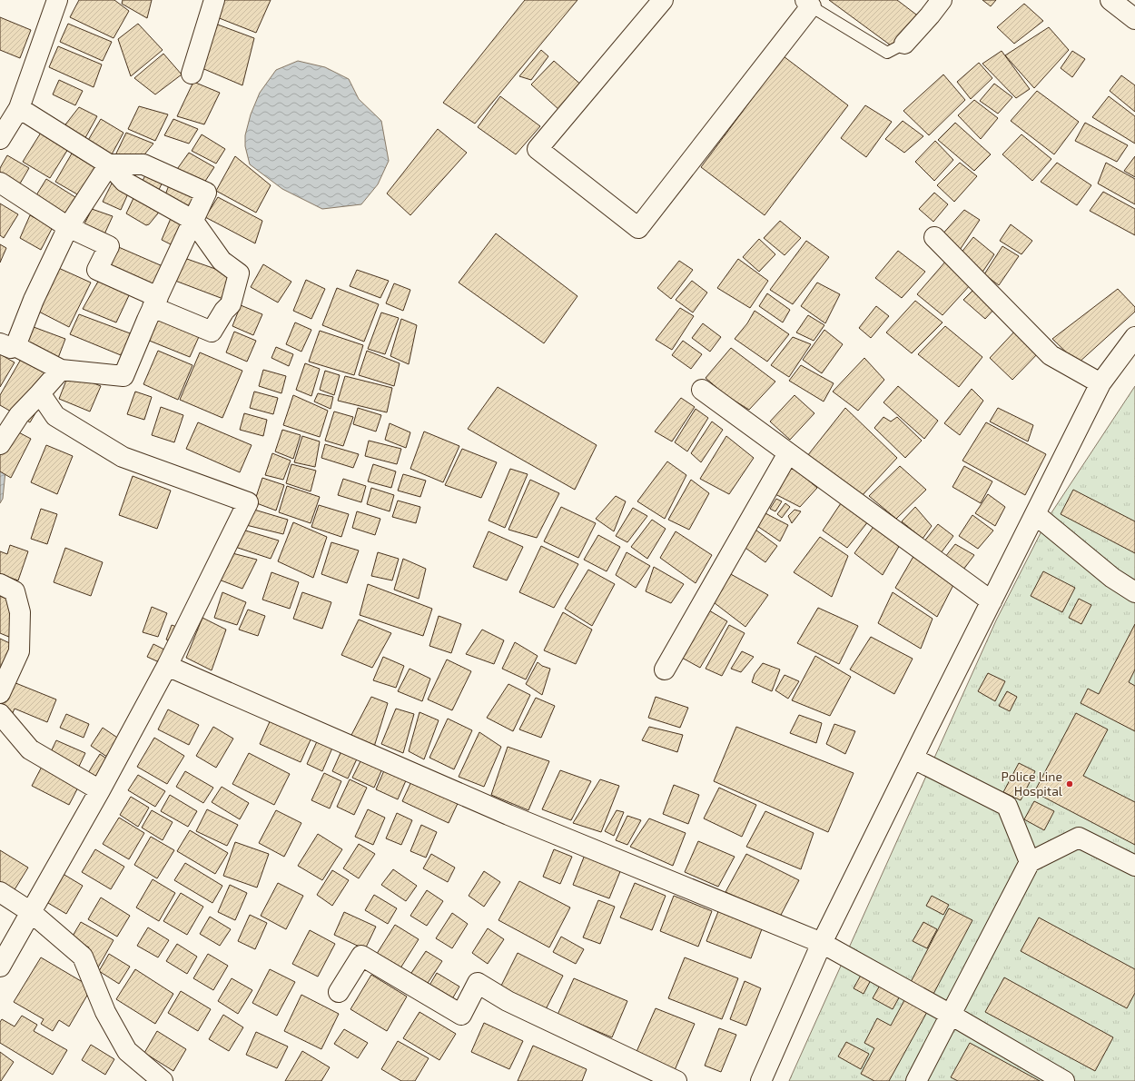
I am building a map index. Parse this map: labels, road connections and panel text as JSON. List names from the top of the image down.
{
  "places": ["Police Line Hospital"]
}
